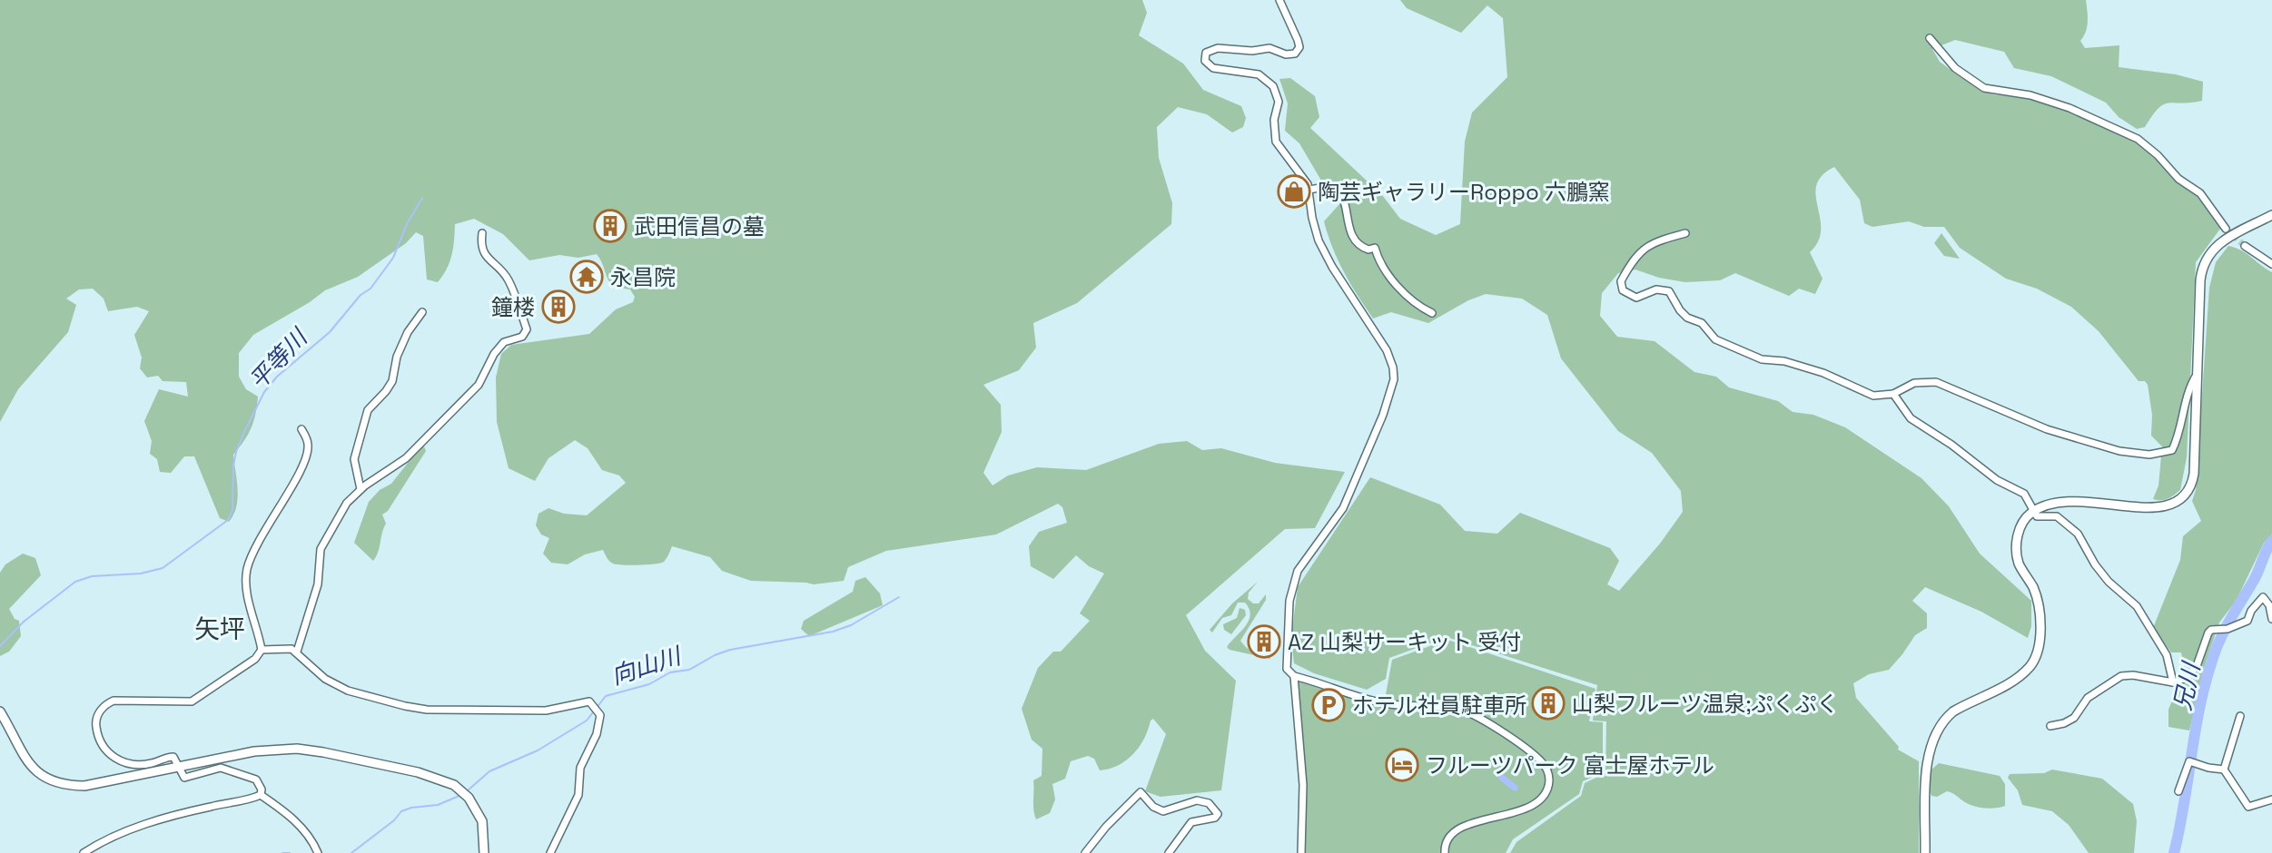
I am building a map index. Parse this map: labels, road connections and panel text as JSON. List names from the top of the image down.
{
  "districts": ["矢坪"],
  "water": ["平等川", "向山川", "兄川"],
  "places": {
    "shop": ["陶芸ギャラリーRoppo 六鵬窯"],
    "building": [
      "武田信昌の墓",
      "鐘楼",
      "AZ 山梨サーキット 受付",
      "山梨フルーツ温泉;ぷくぷく"
    ],
    "temple": ["永昌院"],
    "parking": ["ホテル社員駐車所"],
    "hotel": ["フルーツパーク 富士屋ホテル"]
  }
}
